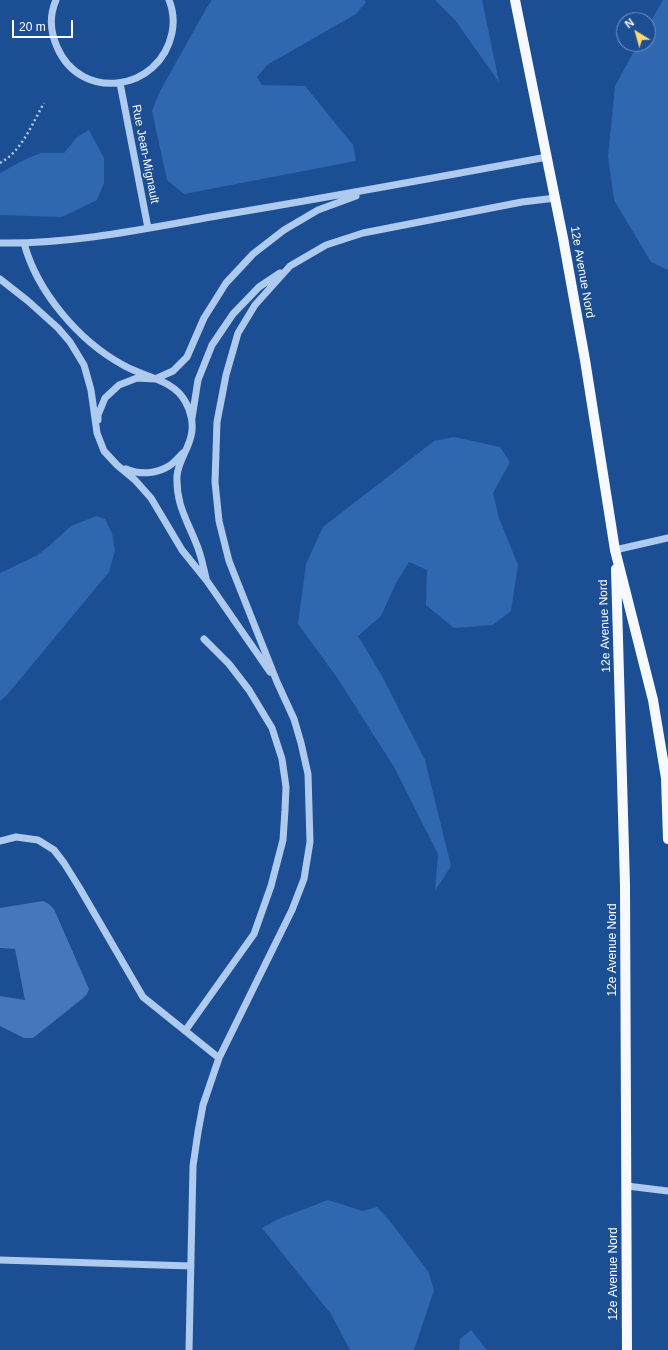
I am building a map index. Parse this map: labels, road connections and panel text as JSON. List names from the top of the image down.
{
  "streets": {
    "main road": ["12e Avenue Nord"],
    "lane": ["Rue Jean-Mignault"]
  },
  "scale_bar": "20 m",
  "north": "top left"
}
